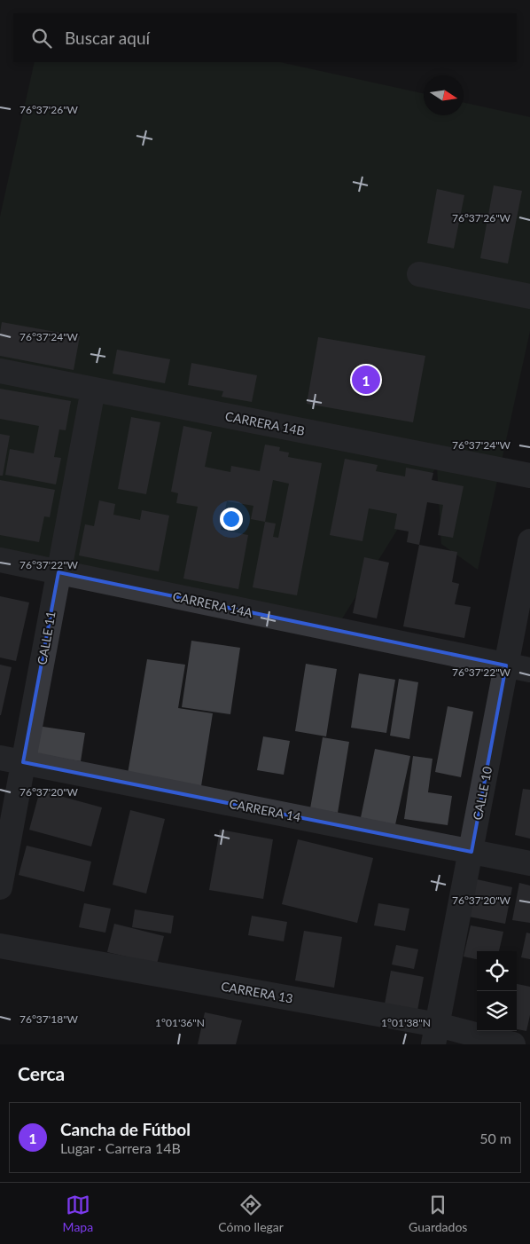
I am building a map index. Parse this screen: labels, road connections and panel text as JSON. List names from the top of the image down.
{
  "streets": {
    "street": [
      "CARRERA 14B",
      "CARRERA 14A",
      "CALLE 11",
      "CALLE 10",
      "CARRERA 14",
      "CARRERA 13"
    ]
  },
  "crossings": [
    ["CARRERA 14B", "CALLE 11"],
    ["CARRERA 14A", "CALLE 11"],
    ["CARRERA 14A", "CALLE 10"],
    ["CALLE 11", "CARRERA 14"],
    ["CALLE 10", "CARRERA 14"],
    ["CALLE 10", "CARRERA 13"]
  ],
  "north": "right",
  "page": {
    "search": "Buscar aquí",
    "pins": "1",
    "heading": "Cerca",
    "list": [
      {
        "mark": "1",
        "name": "Cancha de Fútbol",
        "note": "Lugar · Carrera 14B",
        "value": "50 m"
      }
    ],
    "nav": ["Mapa", "Cómo llegar", "Guardados"]
  },
  "coordinates": [
    "76°37'26\"W",
    "76°37'24\"W",
    "76°37'22\"W",
    "76°37'20\"W",
    "76°37'18\"W",
    "1°01'36\"N",
    "1°01'38\"N"
  ]
}
